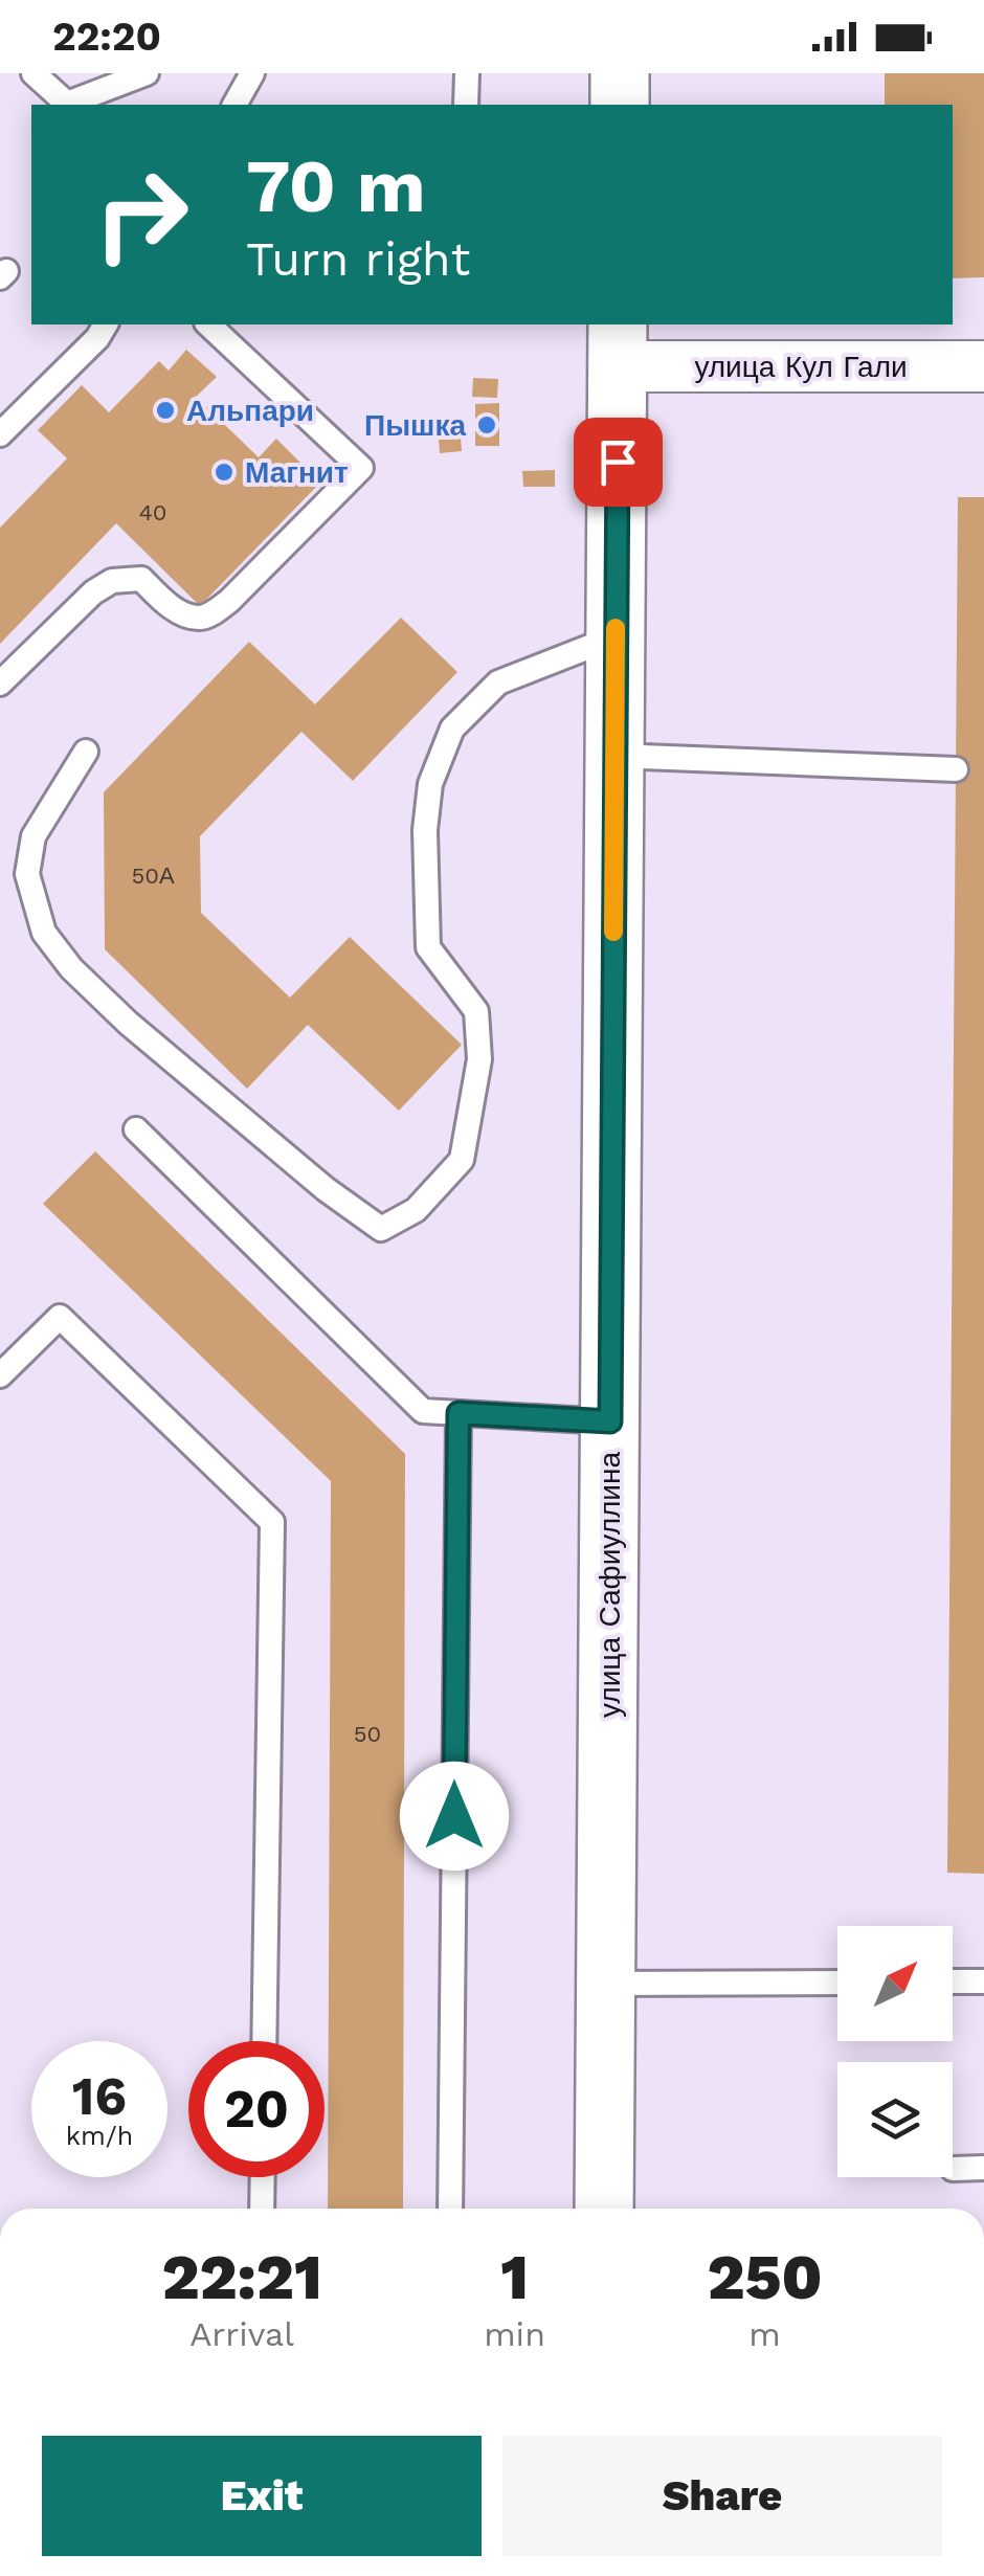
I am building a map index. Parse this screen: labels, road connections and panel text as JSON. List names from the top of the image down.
{
  "streets": {
    "street": ["улица Кул Гали", "улица Сафиуллина"]
  },
  "crossings": [
    ["улица Кул Гали", "улица Сафиуллина"]
  ],
  "places": ["Альпари", "Пышка", "Магнит"],
  "house_numbers": ["40", "50А", "50"],
  "north": "top right",
  "page": {
    "status": "22:20",
    "turn": ["70 m", "Turn right"],
    "speed": "16 km/h",
    "limit": "20",
    "eta": [
      "22:21",
      "Arrival",
      "1",
      "min",
      "250",
      "m"
    ],
    "buttons": ["Exit", "Share"]
  }
}
